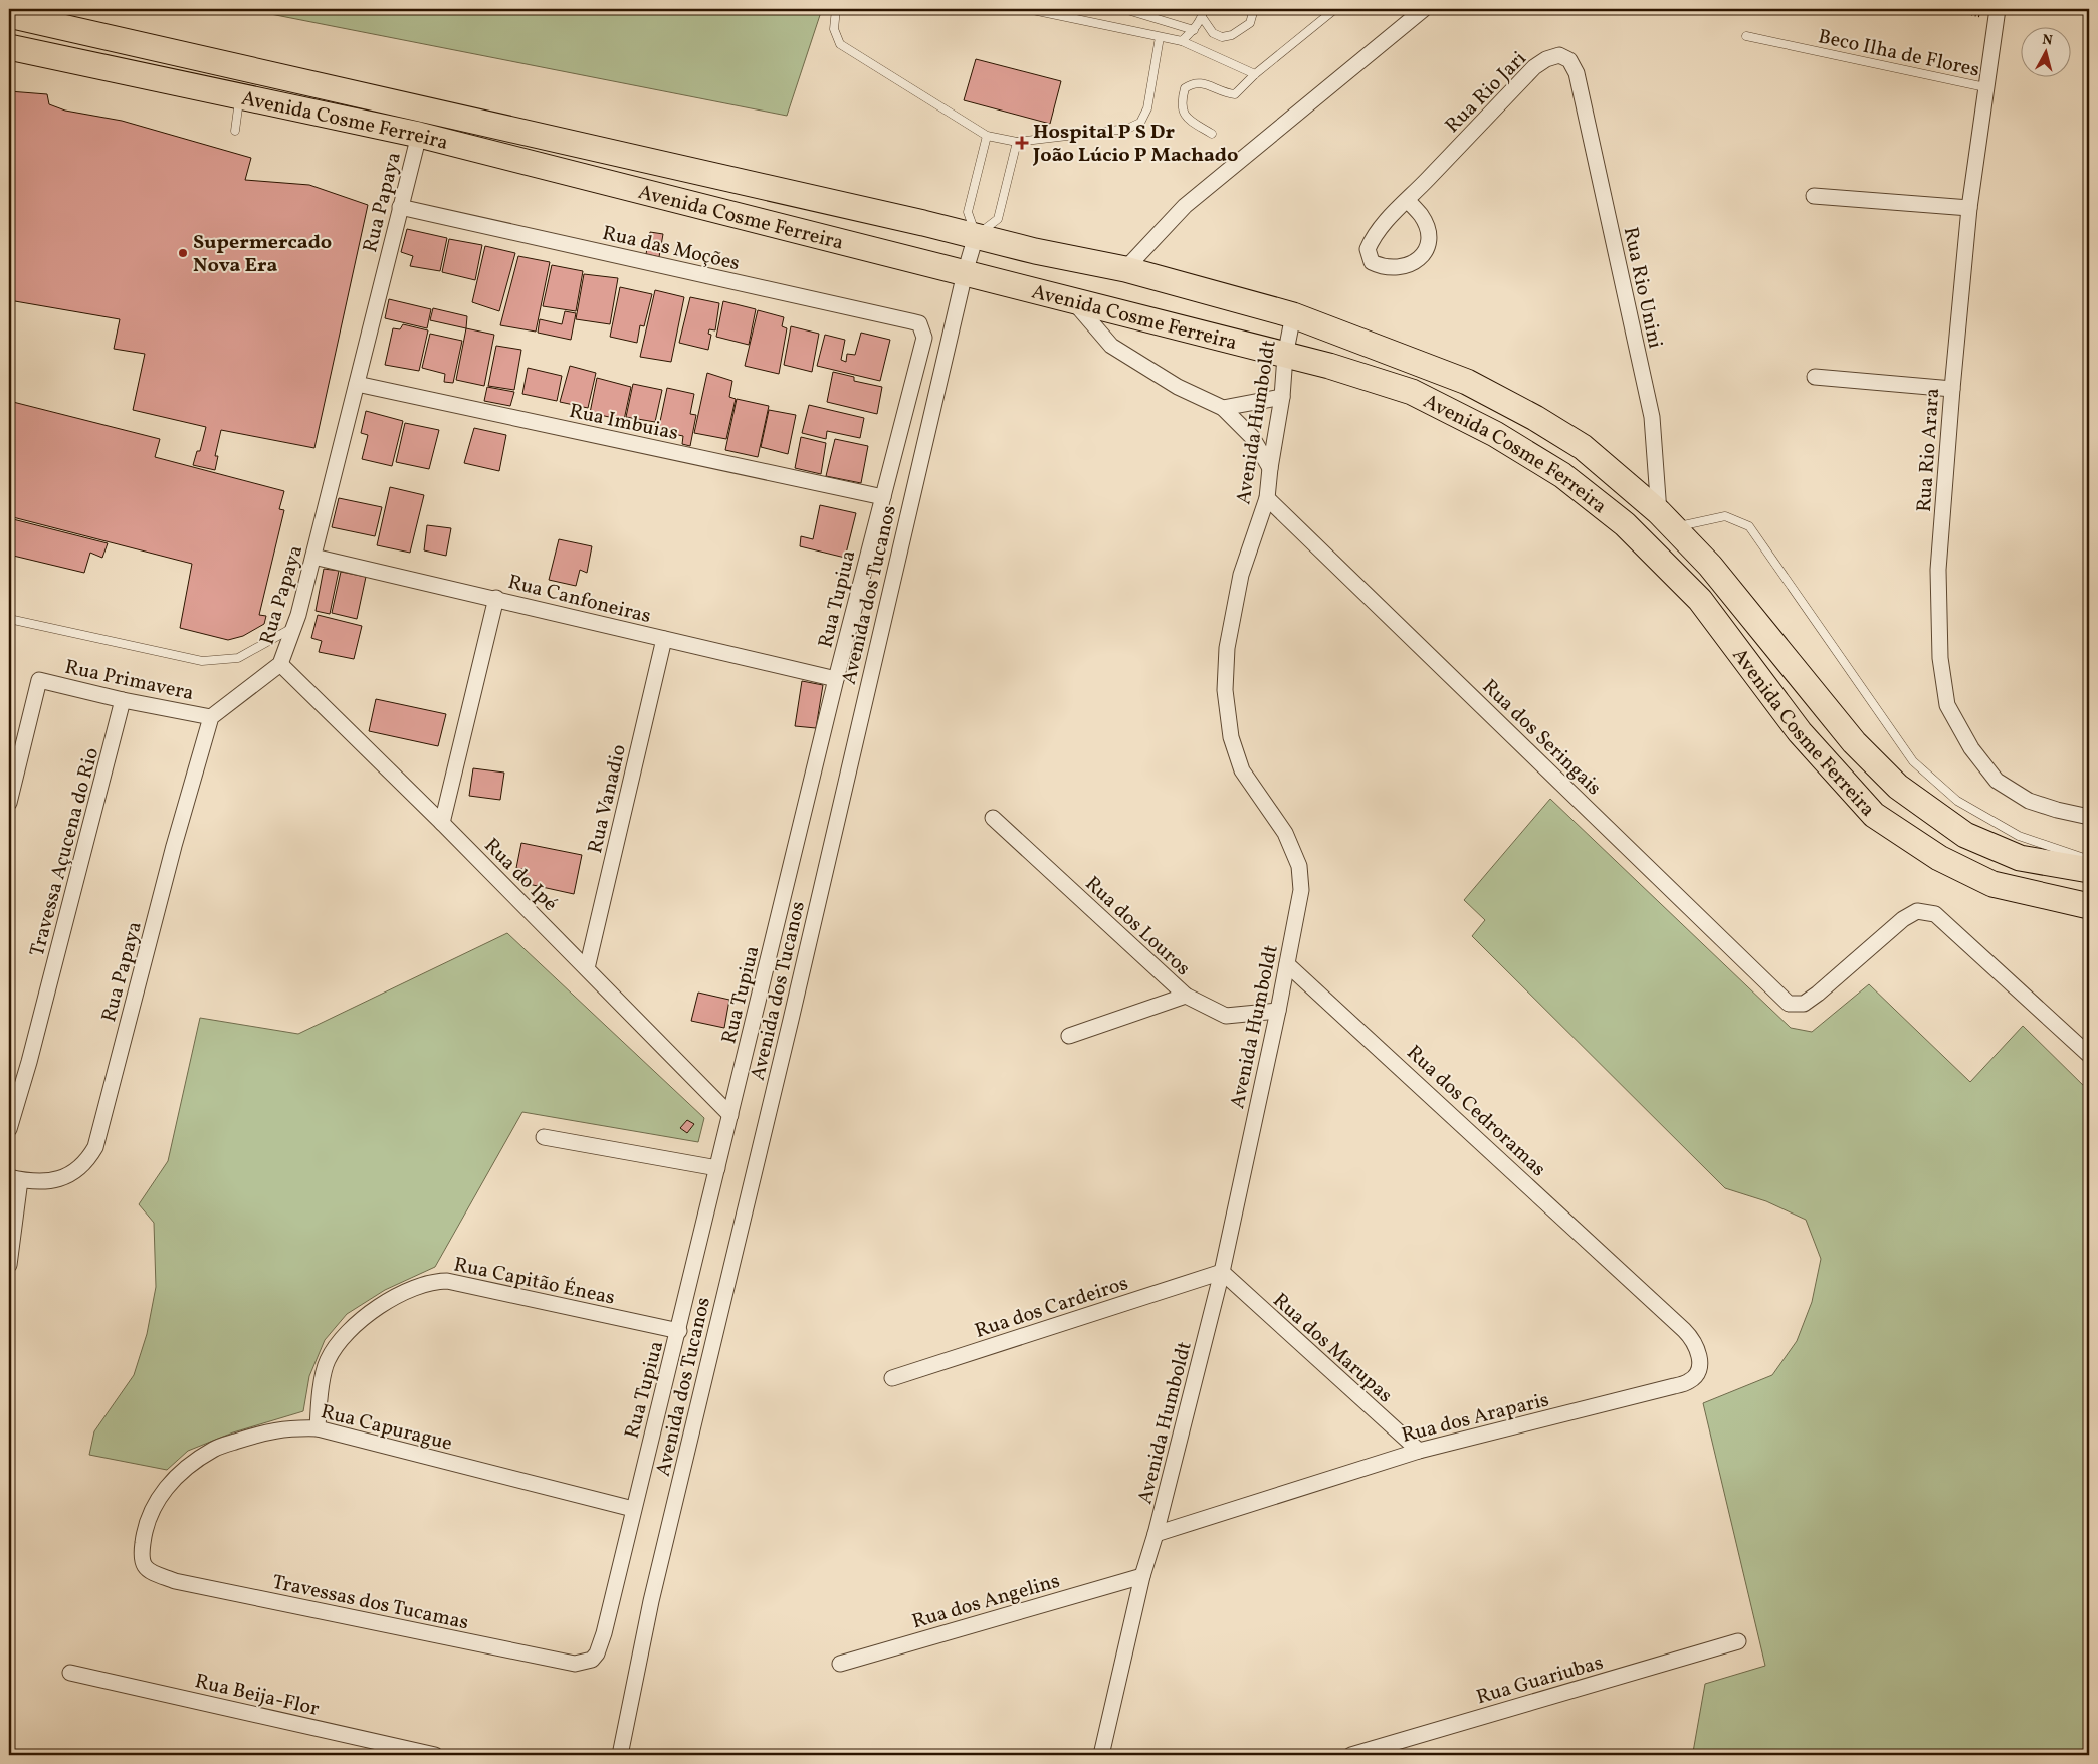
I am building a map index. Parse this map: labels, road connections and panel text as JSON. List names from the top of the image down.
{
  "streets": {
    "main road": ["Avenida Cosme Ferreira"],
    "street": [
      "Rua Rio Jari",
      "Rua Papaya",
      "Rua das Moções",
      "Rua Rio Unini",
      "Rua Imbuias",
      "Avenida Humboldt",
      "Rua Rio Arara",
      "Avenida dos Tucanos",
      "Rua Canfoneiras",
      "Rua Tupiua",
      "Rua Primavera",
      "Rua dos Seringais",
      "Rua Vanadio",
      "Travessa Açucena do Rio",
      "Rua do Ipé",
      "Rua dos Louros",
      "Rua dos Cedroramas",
      "Rua Capitão Éneas",
      "Rua dos Cardeiros",
      "Rua dos Marupas",
      "Rua dos Araparis",
      "Rua Capurague",
      "Rua dos Angelins",
      "Travessas dos Tucamas",
      "Rua Guariubas",
      "Rua Beija-Flor"
    ],
    "lane": ["Beco Ilha de Flores"]
  },
  "crossings": [
    ["Beco Ilha de Flores", "Rua Rio Arara"],
    ["Rua Rio Jari", "Rua Rio Unini"],
    ["Avenida Cosme Ferreira", "Rua Papaya"],
    ["Avenida Cosme Ferreira", "Rua Rio Unini"],
    ["Avenida Cosme Ferreira", "Avenida Humboldt"],
    ["Avenida Cosme Ferreira", "Avenida dos Tucanos"],
    ["Rua Papaya", "Rua das Moções"],
    ["Rua Papaya", "Rua Imbuias"],
    ["Rua Papaya", "Rua Canfoneiras"],
    ["Rua Papaya", "Rua Primavera"],
    ["Rua Papaya", "Rua do Ipé"],
    ["Rua das Moções", "Rua Tupiua"],
    ["Rua Imbuias", "Rua Tupiua"],
    ["Avenida Humboldt", "Rua dos Seringais"],
    ["Avenida Humboldt", "Rua dos Louros"],
    ["Avenida Humboldt", "Rua dos Cedroramas"],
    ["Avenida Humboldt", "Rua dos Cardeiros"],
    ["Avenida Humboldt", "Rua dos Marupas"],
    ["Avenida Humboldt", "Rua dos Araparis"],
    ["Avenida Humboldt", "Rua dos Angelins"],
    ["Rua Canfoneiras", "Rua Tupiua"],
    ["Rua Canfoneiras", "Rua Vanadio"],
    ["Rua Tupiua", "Rua do Ipé"],
    ["Rua Tupiua", "Rua Capitão Éneas"],
    ["Rua Tupiua", "Rua Capurague"],
    ["Rua Tupiua", "Travessas dos Tucamas"],
    ["Rua Primavera", "Travessa Açucena do Rio"],
    ["Rua Vanadio", "Rua do Ipé"],
    ["Rua dos Cedroramas", "Rua dos Araparis"],
    ["Rua Capitão Éneas", "Rua Capurague"],
    ["Rua dos Cardeiros", "Rua dos Marupas"],
    ["Rua dos Marupas", "Rua dos Araparis"],
    ["Rua Capurague", "Travessas dos Tucamas"]
  ],
  "places": {
    "health": ["Hospital P S Dr João Lúcio P Machado"],
    "other": ["Supermercado Nova Era"]
  },
  "north": "top"
}
